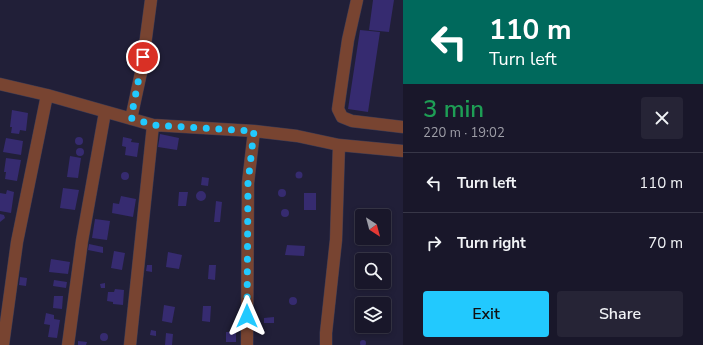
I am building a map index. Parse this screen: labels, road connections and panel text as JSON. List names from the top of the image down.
{
  "north": "bottom right",
  "page": {
    "turn": ["110 m", "Turn left"],
    "heading": ["3 min", "220 m · 19:02"],
    "list": [
      {
        "name": "Turn left",
        "value": "110 m"
      },
      {
        "name": "Turn right",
        "value": "70 m"
      }
    ],
    "buttons": ["Exit", "Share"]
  }
}
